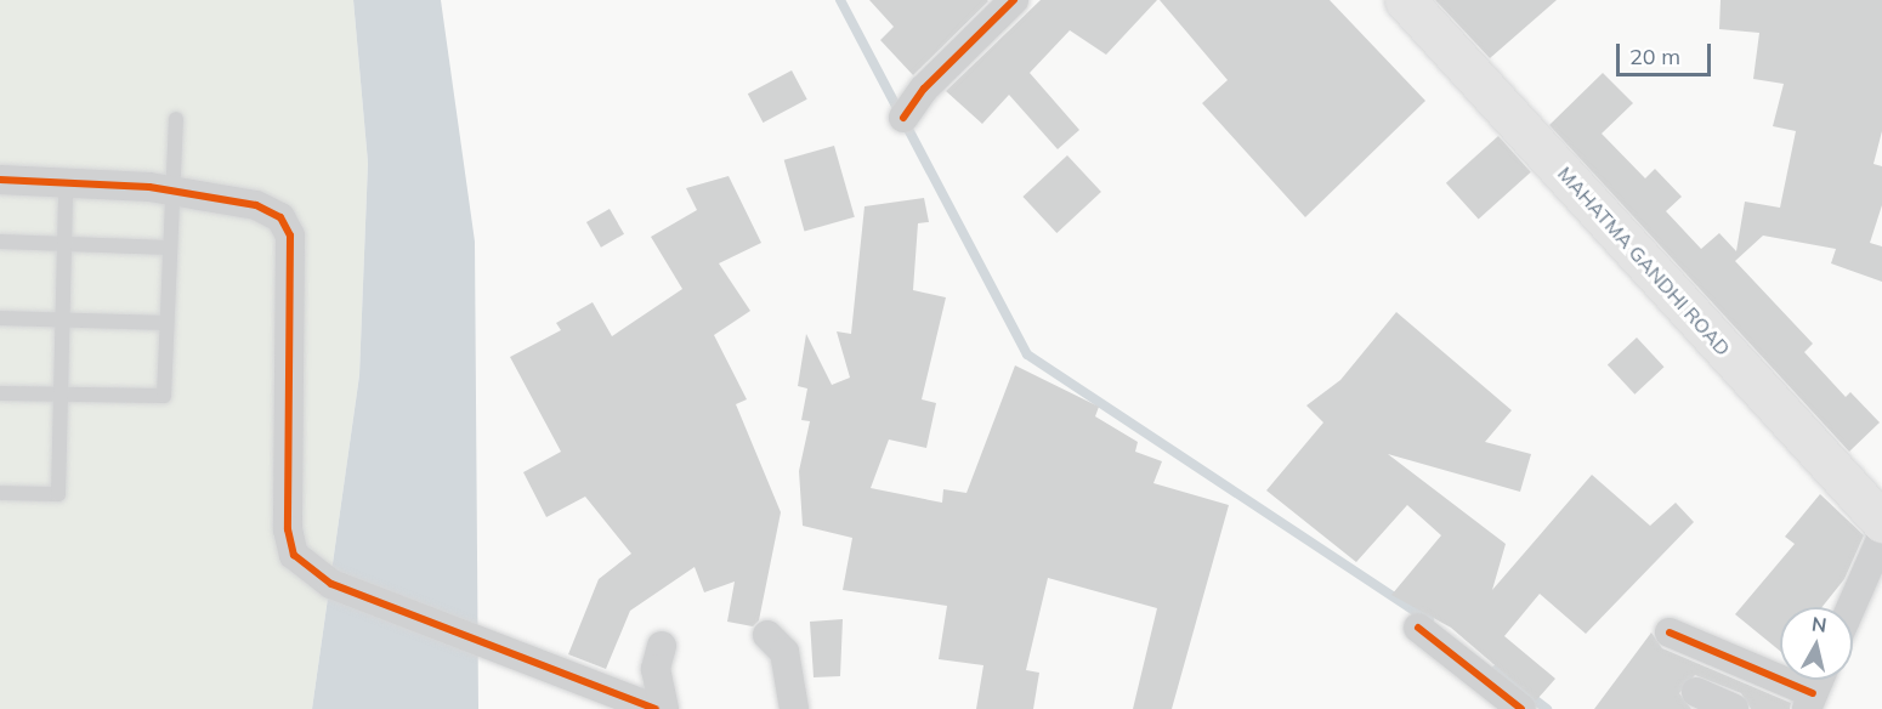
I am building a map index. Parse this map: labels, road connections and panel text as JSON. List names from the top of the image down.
{
  "streets": {
    "main road": ["MAHATMA GANDHI ROAD"]
  },
  "scale_bar": "20 m",
  "north": "top"
}
